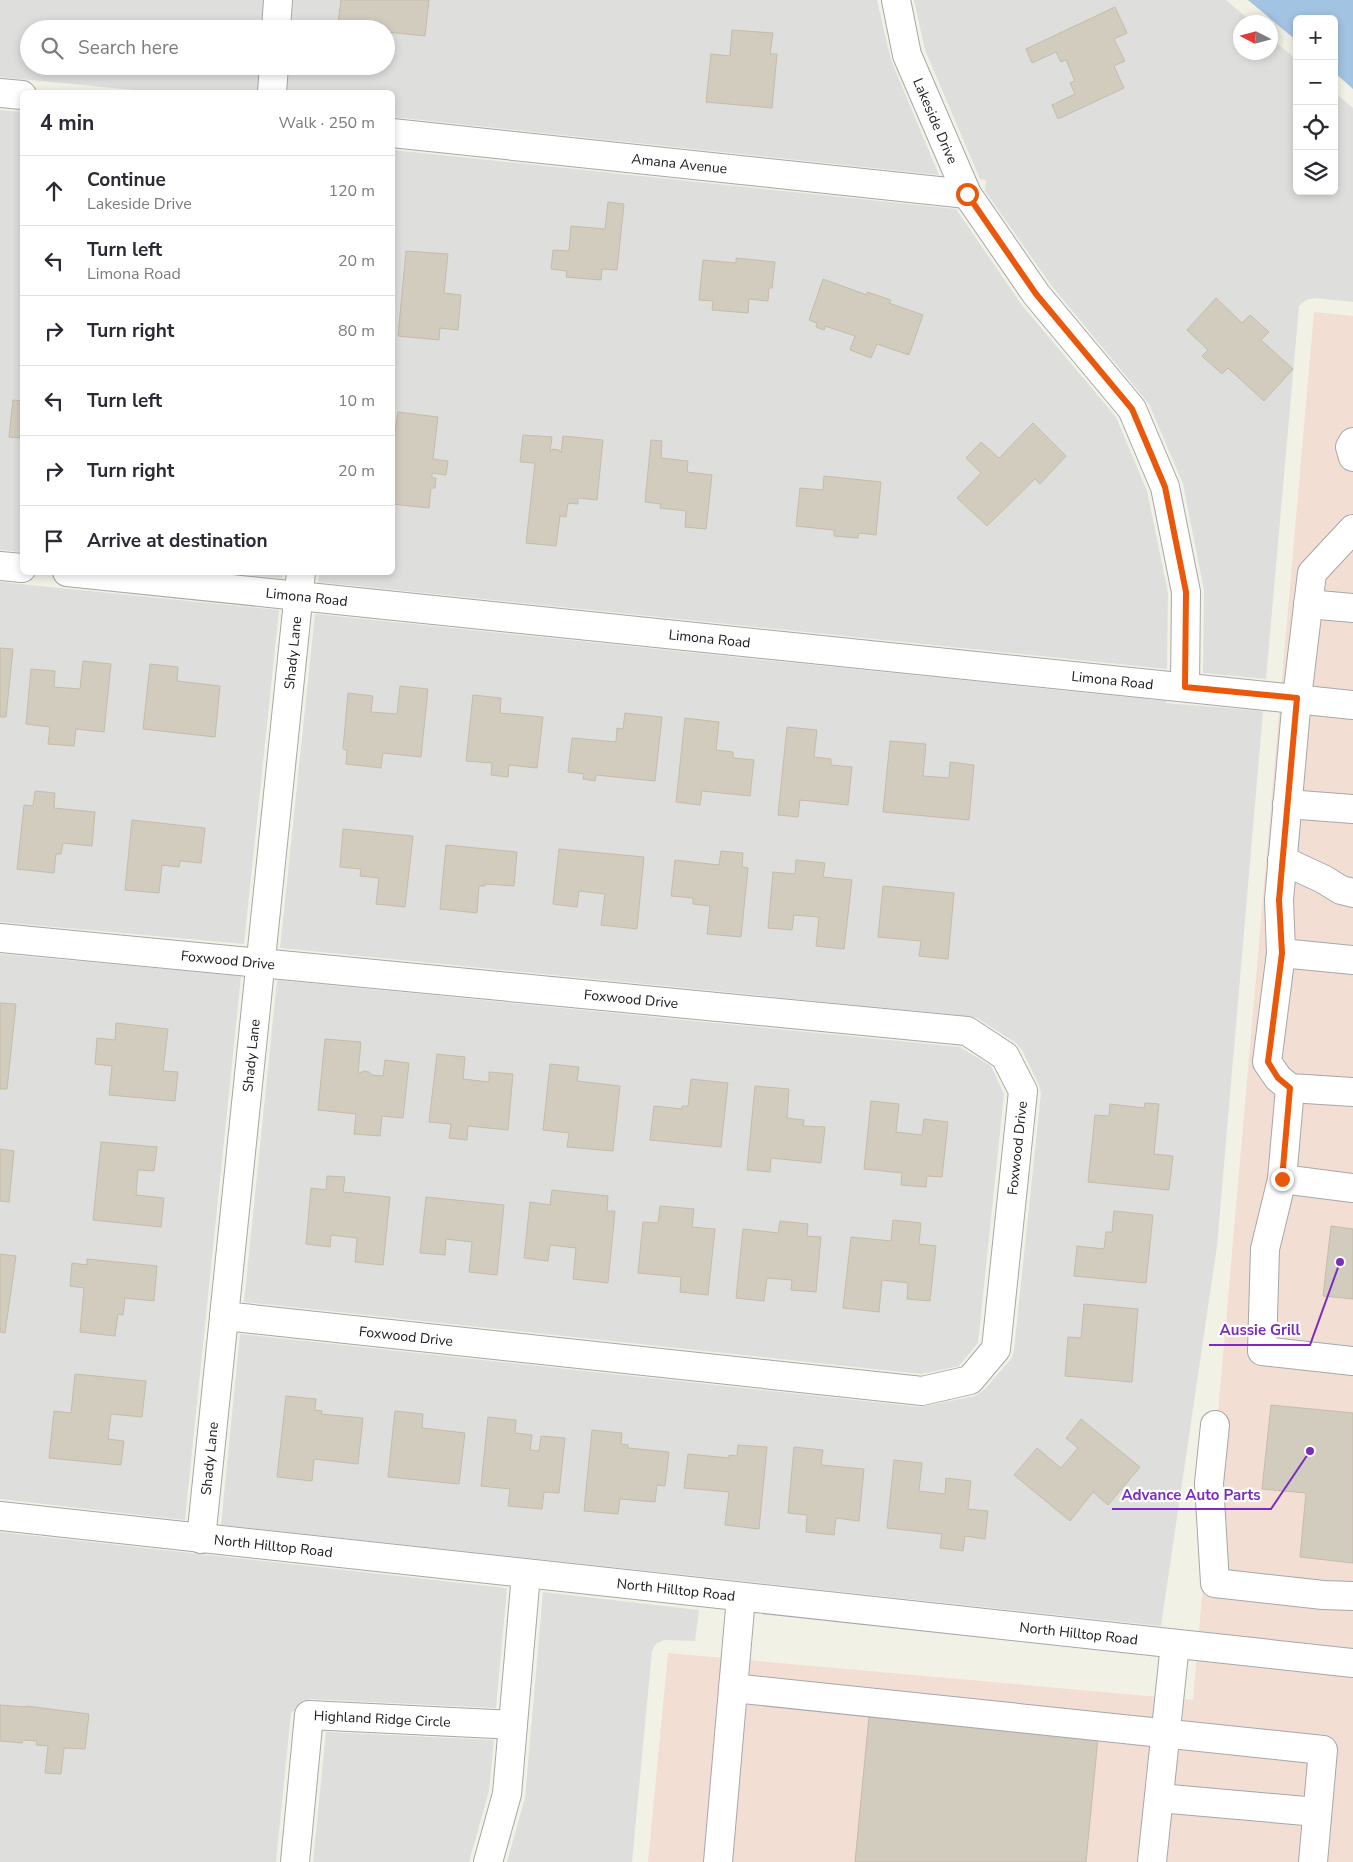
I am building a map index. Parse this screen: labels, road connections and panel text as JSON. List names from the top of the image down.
{
  "streets": {
    "street": [
      "Lakeside Drive",
      "Amana Avenue",
      "Limona Road",
      "Shady Lane",
      "Foxwood Drive",
      "North Hilltop Road",
      "Highland Ridge Circle"
    ]
  },
  "crossings": [
    ["Lakeside Drive", "Amana Avenue"],
    ["Lakeside Drive", "Limona Road"],
    ["Limona Road", "Shady Lane"],
    ["Shady Lane", "Foxwood Drive"],
    ["Shady Lane", "North Hilltop Road"]
  ],
  "places": ["Aussie Grill", "Advance Auto Parts"],
  "north": "left",
  "page": {
    "map_buttons": ["+", "−"],
    "search": "Search here",
    "heading": ["4 min", "Walk · 250 m"],
    "list": [
      ["Continue", "Lakeside Drive", "120 m"],
      ["Turn left", "Limona Road", "20 m"],
      ["Turn right", "80 m"],
      ["Turn left", "10 m"],
      ["Turn right", "20 m"],
      "Arrive at destination"
    ]
  }
}
